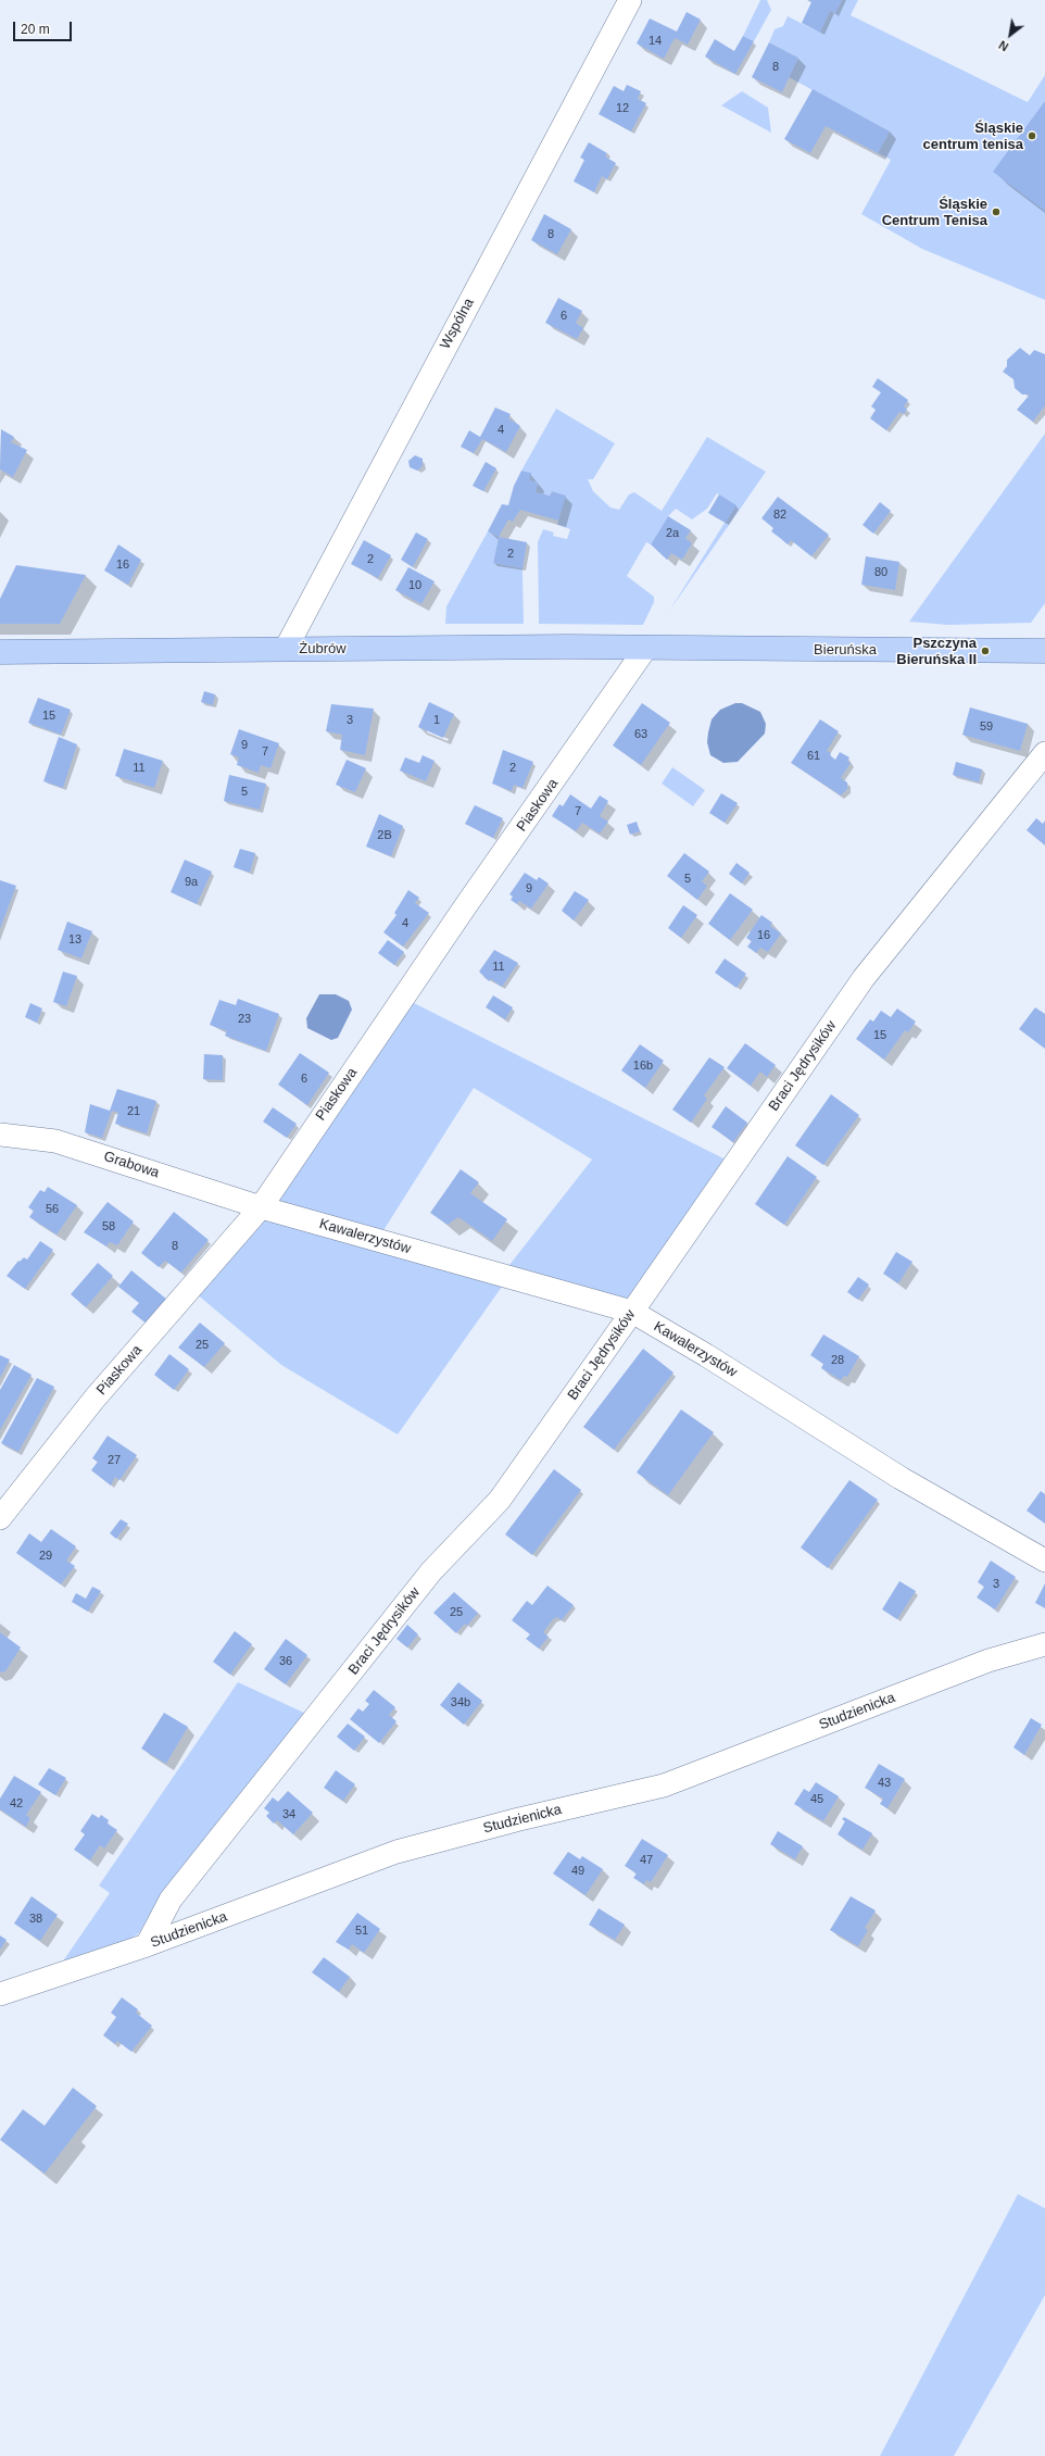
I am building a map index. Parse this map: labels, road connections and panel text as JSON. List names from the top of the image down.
{
  "streets": {
    "main road": ["Żubrów", "Bieruńska"],
    "street": [
      "Wspólna",
      "Piaskowa",
      "Braci Jędrysików",
      "Grabowa",
      "Kawalerzystów",
      "Studzienicka"
    ]
  },
  "crossings": [
    ["Wspólna", "Żubrów"],
    ["Żubrów", "Bieruńska"],
    ["Żubrów", "Piaskowa"],
    ["Bieruńska", "Piaskowa"],
    ["Piaskowa", "Grabowa"],
    ["Piaskowa", "Kawalerzystów"],
    ["Braci Jędrysików", "Kawalerzystów"],
    ["Braci Jędrysików", "Studzienicka"],
    ["Grabowa", "Kawalerzystów"]
  ],
  "places": ["Śląskie centrum tenisa", "Śląskie Centrum Tenisa", "Pszczyna Bieruńska II"],
  "house_numbers": [
    "14",
    "8",
    "12",
    "8",
    "6",
    "4",
    "82",
    "2a",
    "2",
    "2",
    "16",
    "80",
    "10",
    "15",
    "3",
    "1",
    "59",
    "63",
    "9",
    "7",
    "61",
    "11",
    "2",
    "5",
    "7",
    "2B",
    "5",
    "9a",
    "9",
    "4",
    "16",
    "13",
    "11",
    "23",
    "15",
    "16b",
    "6",
    "21",
    "56",
    "58",
    "8",
    "25",
    "28",
    "27",
    "29",
    "3",
    "25",
    "36",
    "34b",
    "43",
    "45",
    "42",
    "34",
    "47",
    "49",
    "38",
    "51"
  ],
  "scale_bar": "20 m",
  "north": "bottom left"
}
